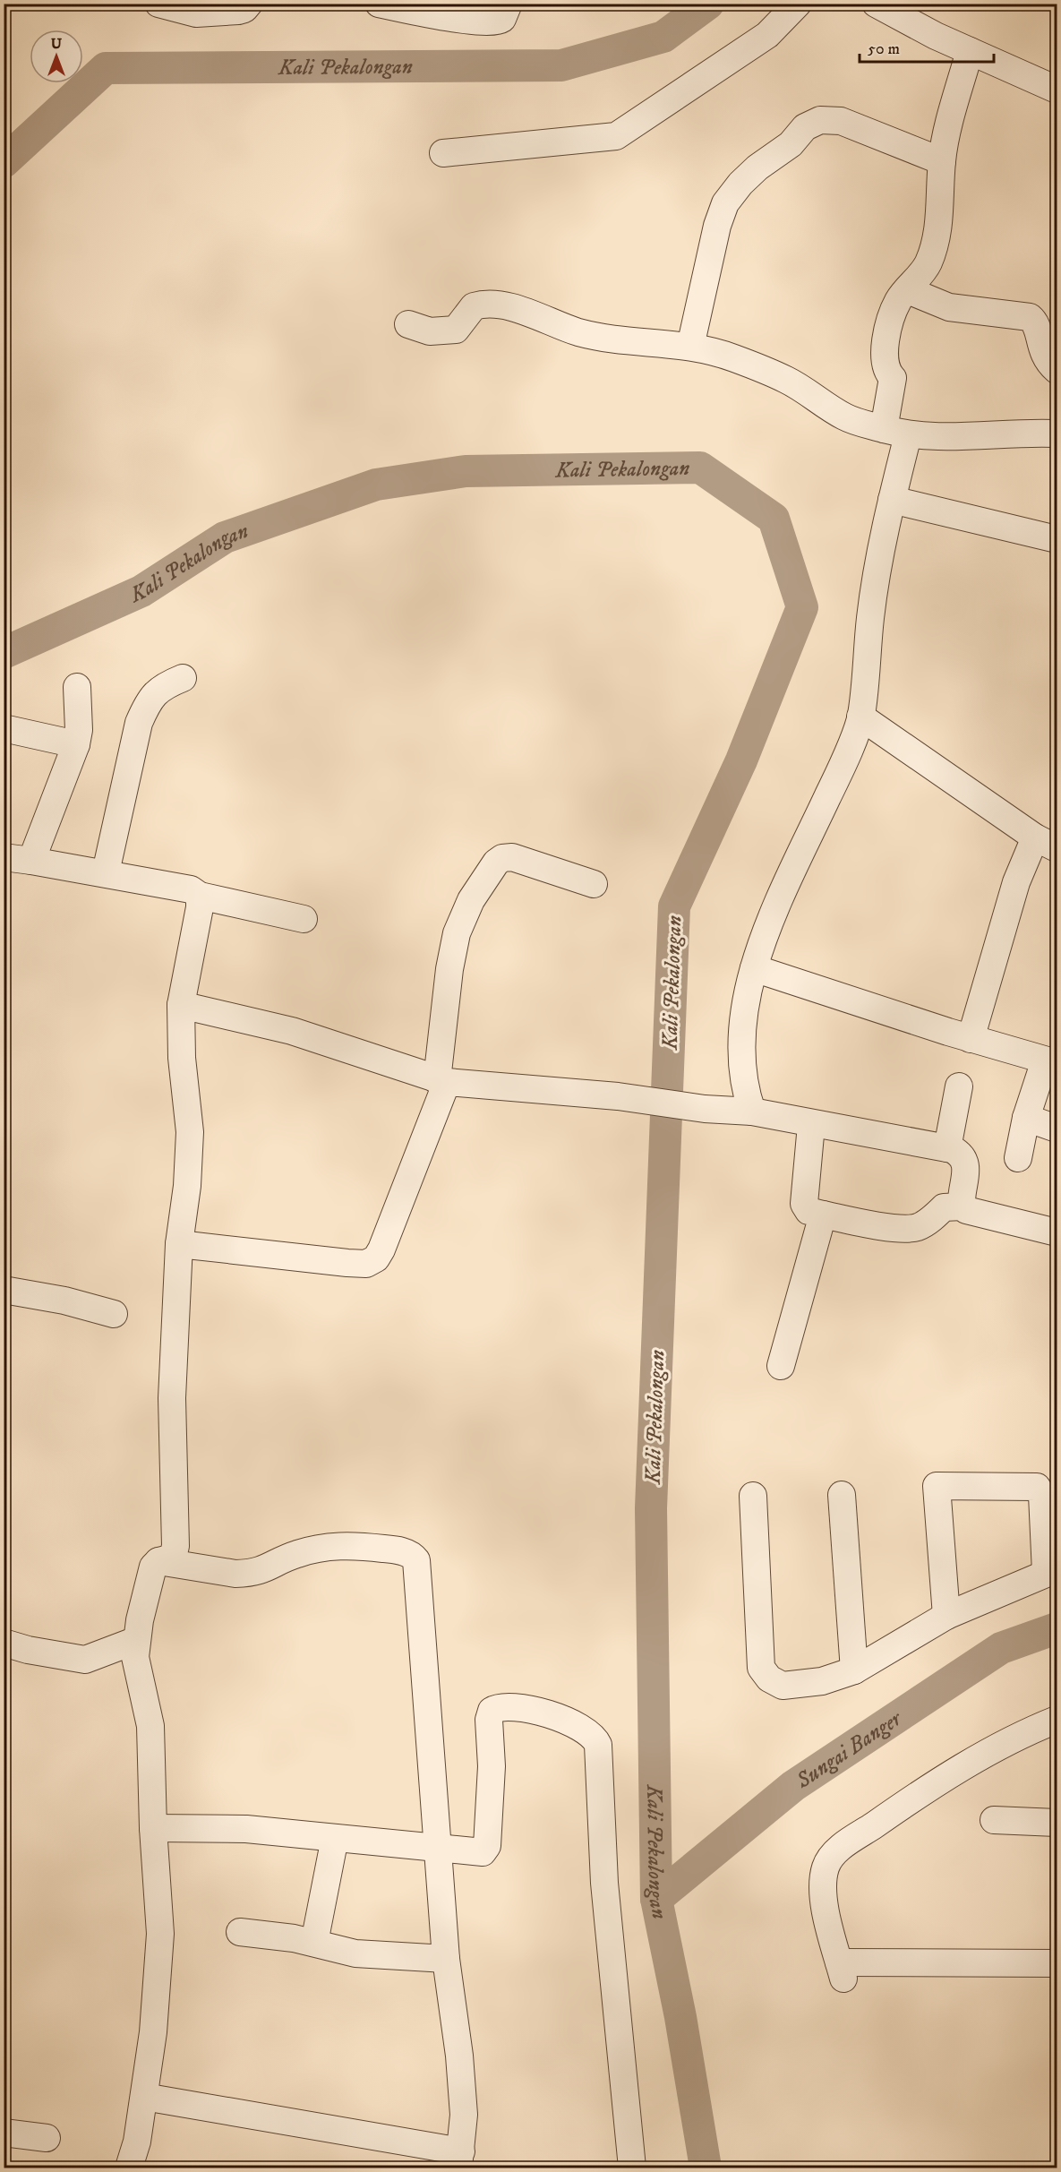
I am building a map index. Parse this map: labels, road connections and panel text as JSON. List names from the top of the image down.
{
  "water": ["Kali Pekalongan", "Sungai Banger"],
  "scale_bar": "50 m",
  "north": "top"
}
